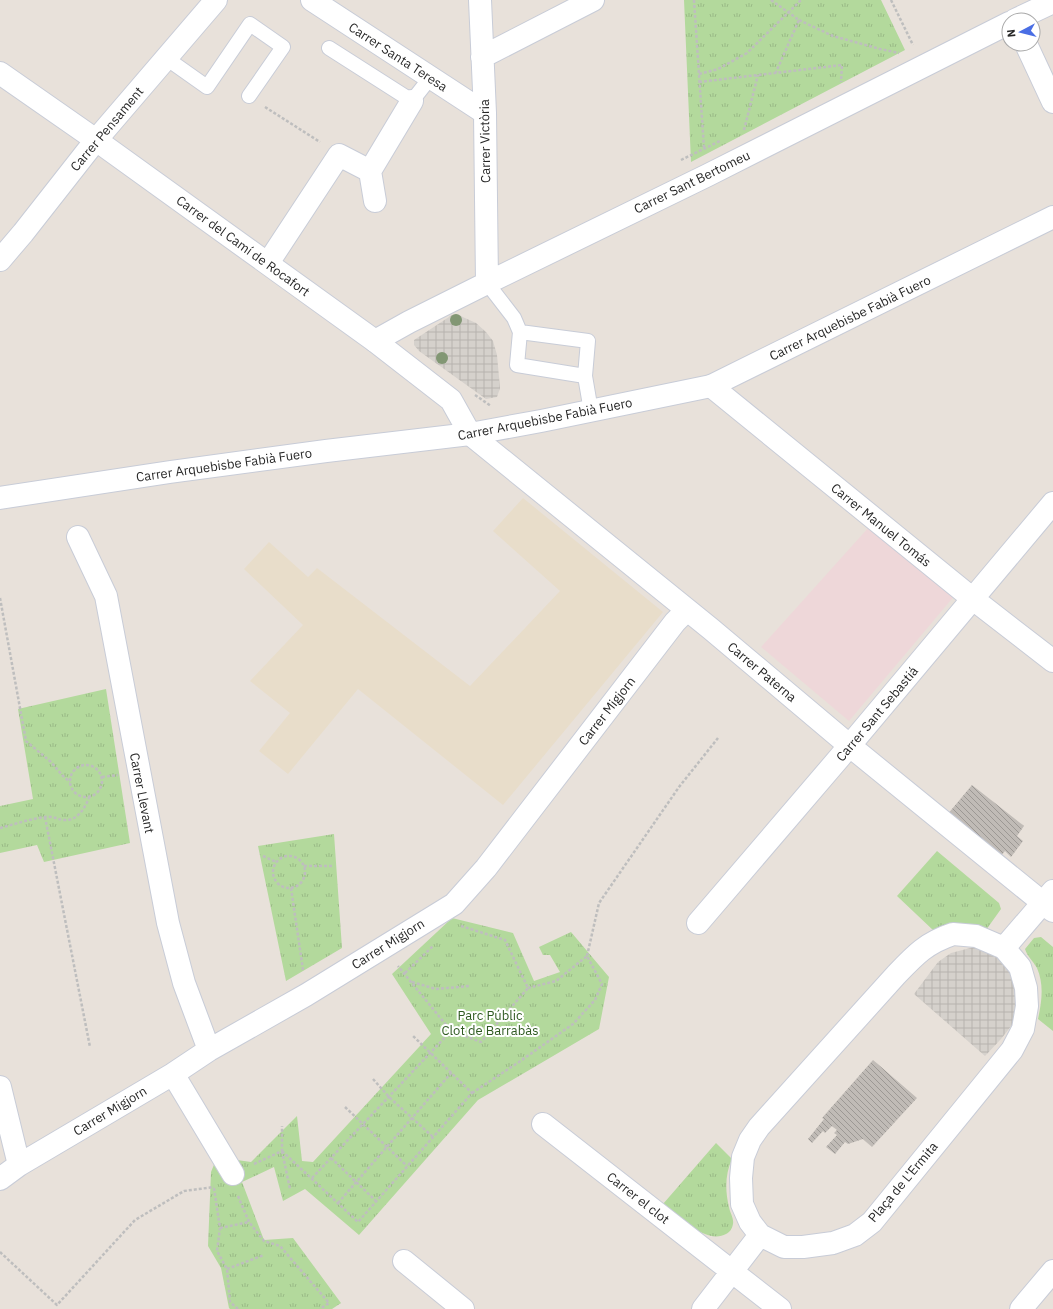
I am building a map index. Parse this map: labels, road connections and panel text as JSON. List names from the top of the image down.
{
  "streets": {
    "street": [
      "Carrer Santa Teresa",
      "Carrer Pensament",
      "Carrer Victòria",
      "Carrer Sant Bertomeu",
      "Carrer del Camí de Rocafort",
      "Carrer Arquebisbe Fabià Fuero",
      "Carrer Manuel Tomás",
      "Carrer Paterna",
      "Carrer Migjorn",
      "Carrer Sant Sebastiá",
      "Carrer Llevant",
      "Plaça de L'Ermita",
      "Carrer el clot"
    ]
  },
  "crossings": [
    ["Carrer Santa Teresa", "Carrer Victòria"],
    ["Carrer Pensament", "Carrer del Camí de Rocafort"],
    ["Carrer Victòria", "Carrer Sant Bertomeu"],
    ["Carrer Sant Bertomeu", "Carrer del Camí de Rocafort"],
    ["Carrer del Camí de Rocafort", "Carrer Arquebisbe Fabià Fuero"],
    ["Carrer del Camí de Rocafort", "Carrer Paterna"],
    ["Carrer Arquebisbe Fabià Fuero", "Carrer Manuel Tomás"],
    ["Carrer Arquebisbe Fabià Fuero", "Carrer Paterna"],
    ["Carrer Manuel Tomás", "Carrer Sant Sebastiá"],
    ["Carrer Paterna", "Carrer Migjorn"],
    ["Carrer Paterna", "Carrer Sant Sebastiá"],
    ["Carrer Migjorn", "Carrer Llevant"]
  ],
  "parks": ["Parc Públic Clot de Barrabàs"],
  "north": "left"
}
